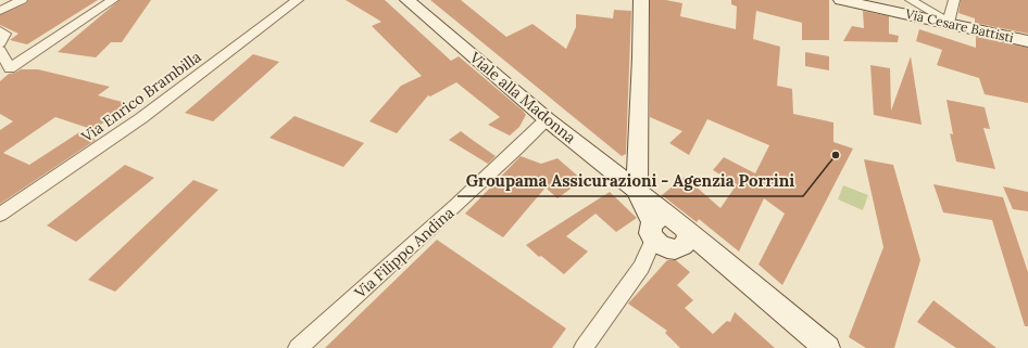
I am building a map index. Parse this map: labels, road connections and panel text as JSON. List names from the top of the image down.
{
  "streets": {
    "street": [
      "Via Cesare Battisti",
      "Via Enrico Brambilla",
      "Viale alla Madonna",
      "Via Filippo Andina"
    ]
  },
  "crossings": [
    ["Viale alla Madonna", "Via Filippo Andina"]
  ],
  "places": ["Groupama Assicurazioni - Agenzia Porrini"]
}
